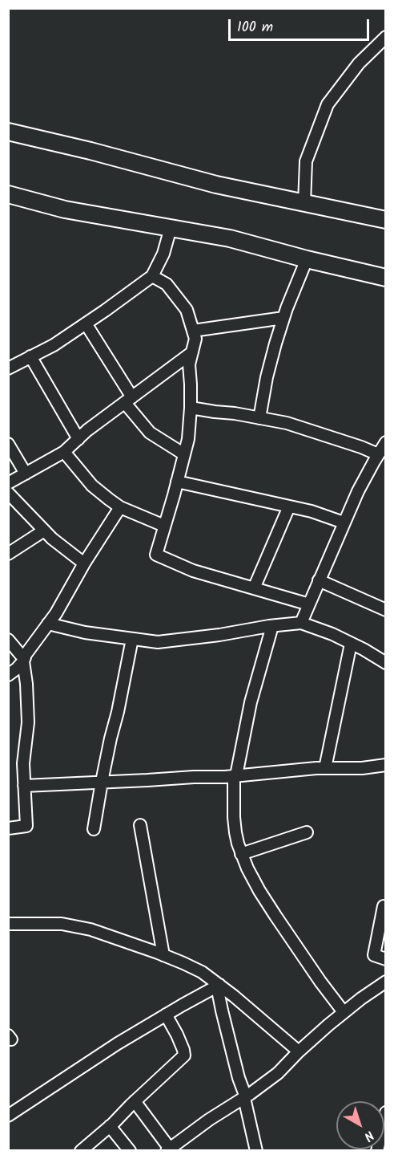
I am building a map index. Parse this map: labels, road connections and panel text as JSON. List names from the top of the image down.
{
  "scale_bar": "100 m",
  "north": "bottom right"
}
